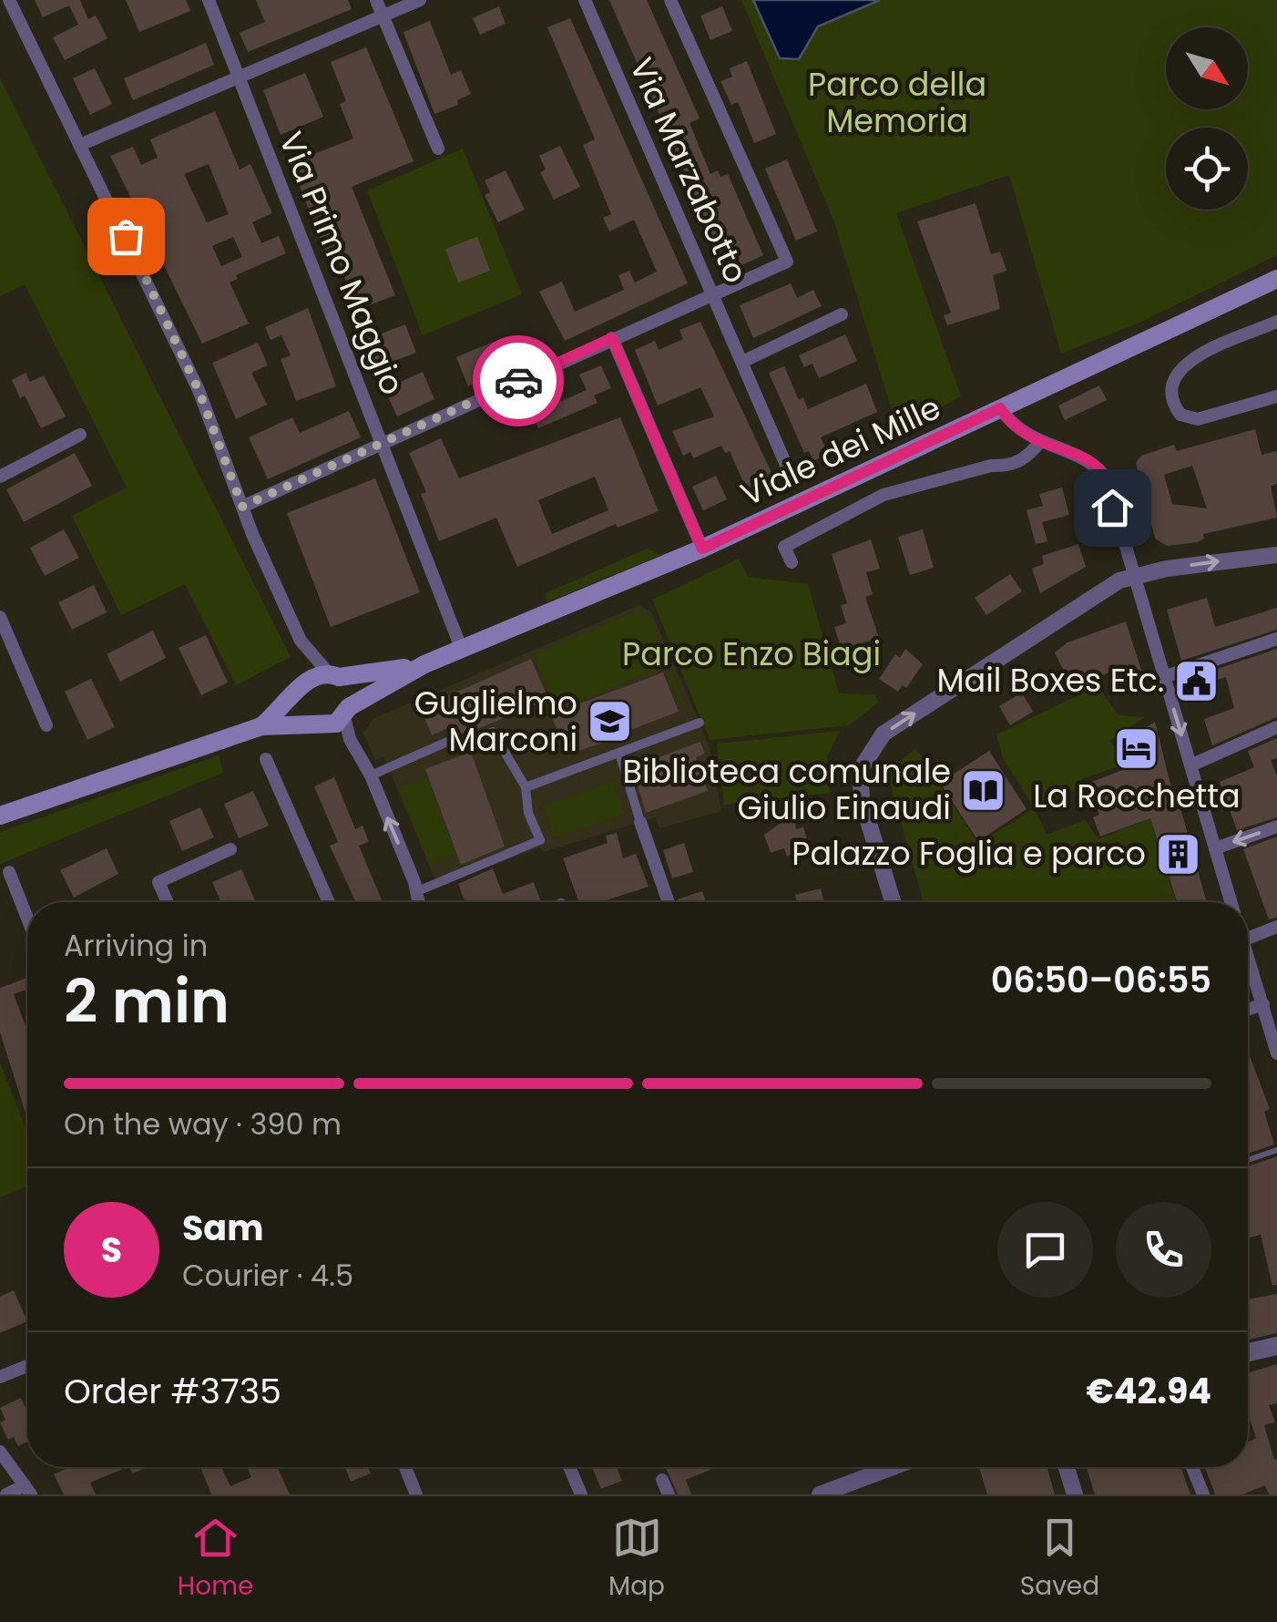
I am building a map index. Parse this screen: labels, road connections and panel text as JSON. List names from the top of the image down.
{
  "streets": {
    "main road": ["Viale dei Mille"],
    "street": ["Via Marzabotto", "Via Primo Maggio"]
  },
  "crossings": [
    ["Via Primo Maggio", "Viale dei Mille"]
  ],
  "parks": ["Parco della Memoria", "Parco Enzo Biagi"],
  "places": {
    "public building": ["Mail Boxes Etc."],
    "school or university": ["Guglielmo Marconi"],
    "hotel": ["La Rocchetta"],
    "library": ["Biblioteca comunale Giulio Einaudi"],
    "building": ["Palazzo Foglia e parco"]
  },
  "north": "bottom right",
  "page": {
    "heading": ["2 min", "Arriving in", "06:50–06:55"],
    "panel": [
      "Sam",
      "Courier · 4.5",
      "Order #3735",
      "€42.94"
    ],
    "bar": "On the way · 390 m",
    "round": "S",
    "tabs": ["Home", "Map", "Saved"]
  }
}
